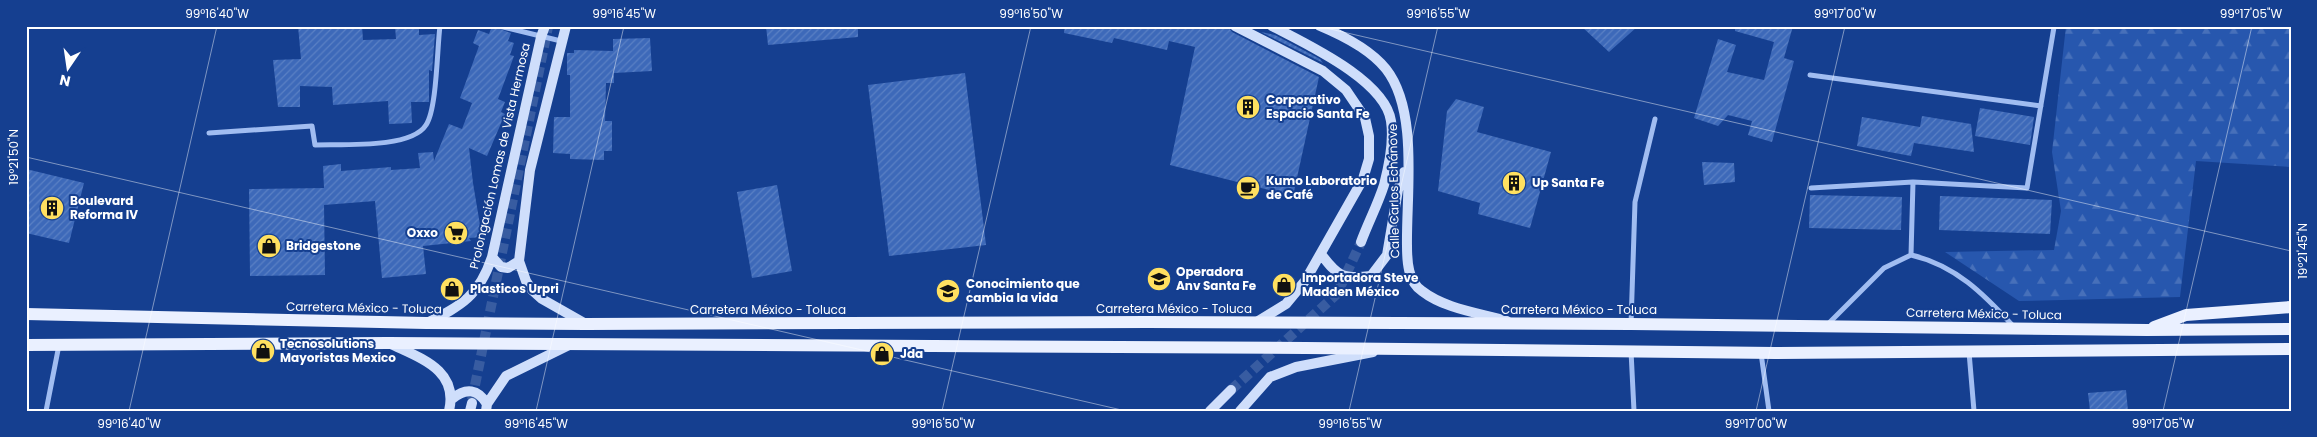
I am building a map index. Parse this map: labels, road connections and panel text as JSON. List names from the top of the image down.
{
  "streets": {
    "main road": ["Carretera México - Toluca"],
    "street": ["Prolongación Lomas de Vista Hermosa", "Calle Carlos Echánove"]
  },
  "crossings": [
    ["Prolongación Lomas de Vista Hermosa", "Carretera México - Toluca"],
    ["Calle Carlos Echánove", "Carretera México - Toluca"]
  ],
  "places": {
    "building": ["Corporativo Espacio Santa Fe", "Up Santa Fe", "Boulevard Reforma IV"],
    "cafe": ["Kumo Laboratorio de Café"],
    "supermarket": ["Oxxo"],
    "shop": [
      "Bridgestone",
      "Importadora Steve Madden México",
      "Plasticos Urpri",
      "Tecnosolutions Mayoristas Mexico",
      "Jda"
    ],
    "school or university": ["Operadora Anv Santa Fe", "Conocimiento que cambia la vida"]
  },
  "north": "bottom",
  "coordinates": [
    "99°16'40\"W",
    "99°16'45\"W",
    "99°16'50\"W",
    "99°16'55\"W",
    "99°17'00\"W",
    "99°17'05\"W",
    "19°21'50\"N",
    "19°21'45\"N"
  ]
}
